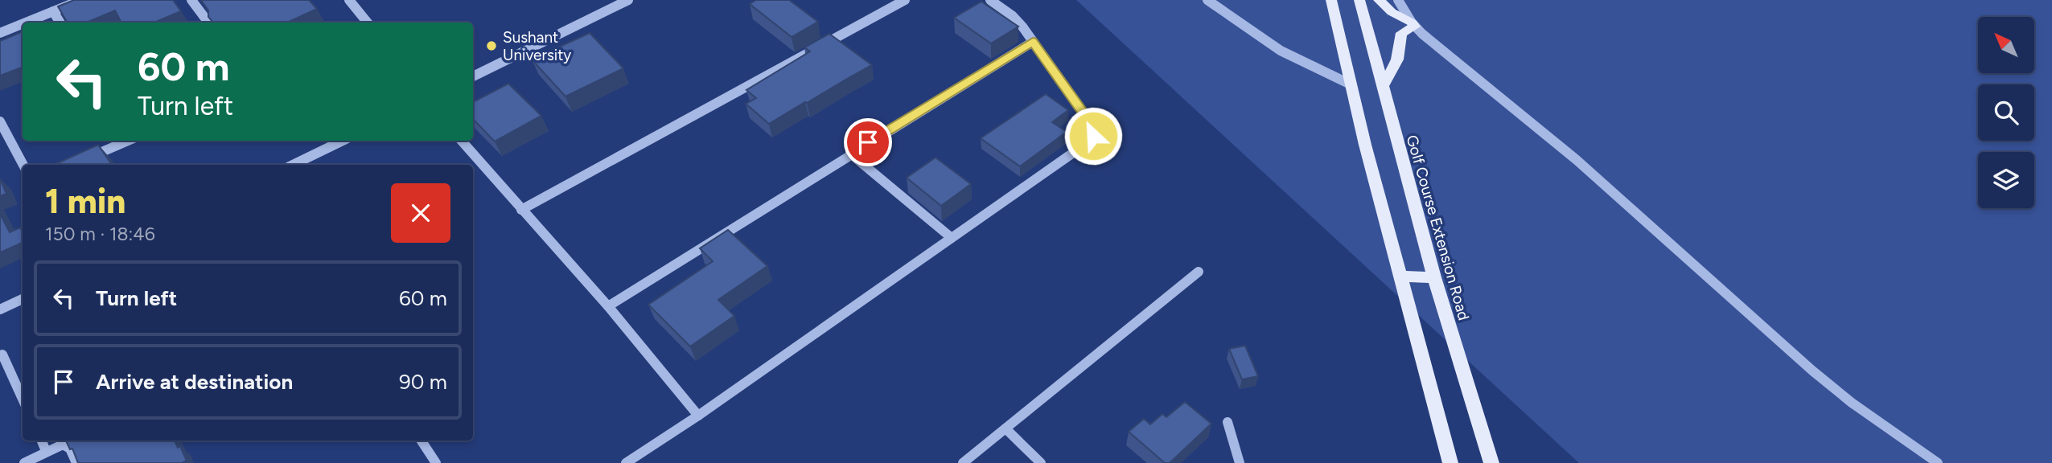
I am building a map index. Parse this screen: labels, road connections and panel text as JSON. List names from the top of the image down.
{
  "streets": {
    "main road": ["Golf Course Extension Road"]
  },
  "places": ["Sushant University"],
  "north": "top left",
  "page": {
    "turn": ["60 m", "Turn left"],
    "heading": ["1 min", "150 m · 18:46"],
    "list": [
      {
        "name": "Turn left",
        "value": "60 m"
      },
      {
        "name": "Arrive at destination",
        "value": "90 m"
      }
    ]
  }
}
